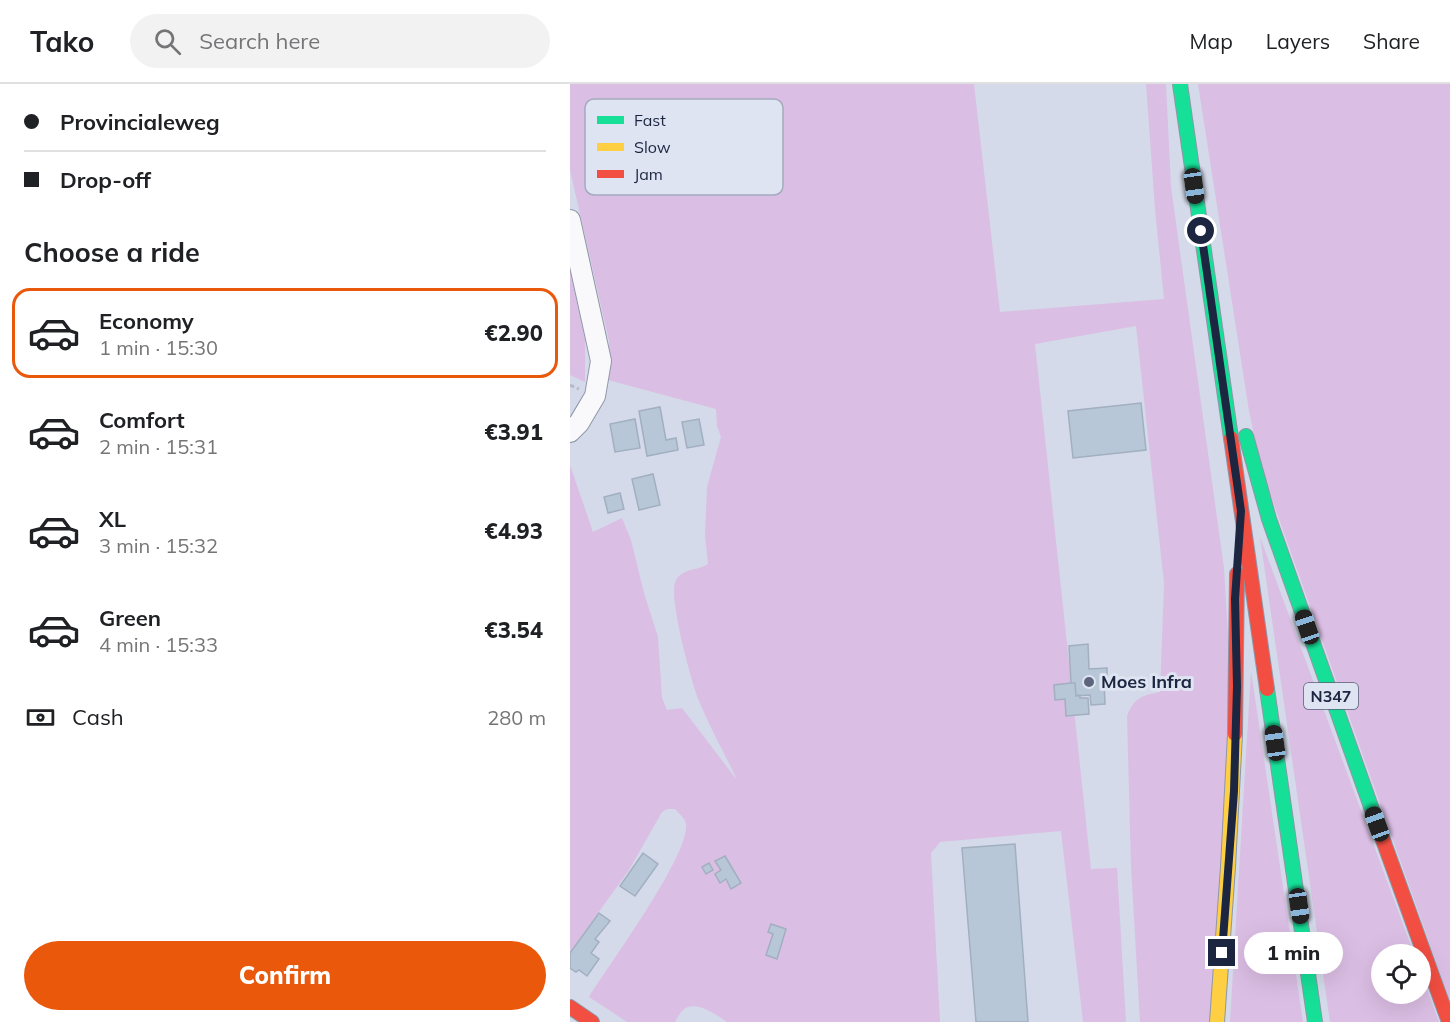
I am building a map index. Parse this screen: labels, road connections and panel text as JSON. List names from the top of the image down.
{
  "streets": {
    "main road": ["N347"]
  },
  "places": ["Moes Infra"],
  "legend": ["Fast", "Slow", "Jam"],
  "page": {
    "header": "Tako",
    "search": "Search here",
    "nav": ["Map", "Layers", "Share"],
    "banner": ["Provincialeweg", "Drop-off"],
    "heading": "Choose a ride",
    "list": [
      {
        "name": "Economy",
        "note": "1 min · 15:30",
        "value": "€2.90"
      },
      {
        "name": "Comfort",
        "note": "2 min · 15:31",
        "value": "€3.91"
      },
      {
        "name": "XL",
        "note": "3 min · 15:32",
        "value": "€4.93"
      },
      {
        "name": "Green",
        "note": "4 min · 15:33",
        "value": "€3.54"
      }
    ],
    "pay": ["Cash", "280 m"],
    "buttons": "Confirm",
    "bubble": "1 min"
  }
}
